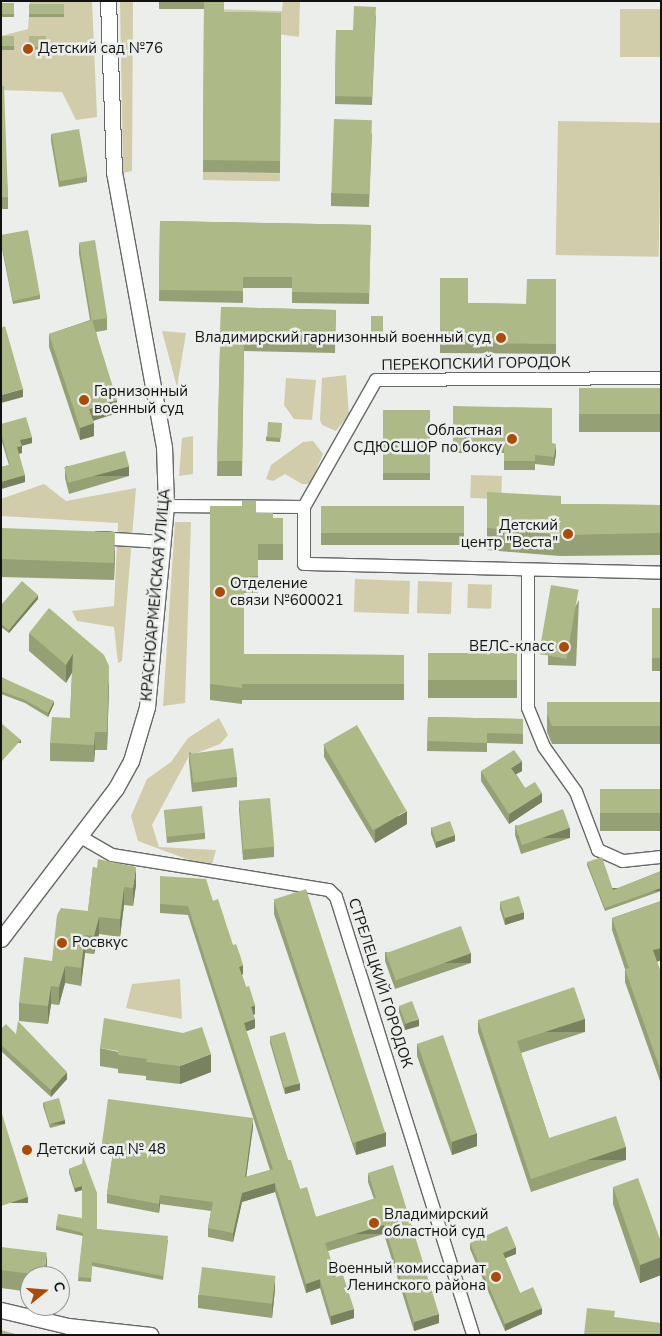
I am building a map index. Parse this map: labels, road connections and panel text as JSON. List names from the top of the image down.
{
  "streets": {
    "street": ["ПЕРЕКОПСКИЙ ГОРОДОК", "КРАСНОАРМЕЙСКАЯ УЛИЦА", "СТРЕЛЕЦКИЙ ГОРОДОК"]
  },
  "crossings": [
    ["КРАСНОАРМЕЙСКАЯ УЛИЦА", "СТРЕЛЕЦКИЙ ГОРОДОК"]
  ],
  "places": [
    "Детский сад №76",
    "Владимирский гарнизонный военный суд",
    "Гарнизонный военный суд",
    "Областная СДЮСШОР по боксу",
    "Детский центр \"Веста\"",
    "Отделение связи №600021",
    "ВЕЛС-класс",
    "Росвкус",
    "Детский сад № 48",
    "Владимирский областной суд",
    "Военный комиссариат Ленинского района"
  ],
  "north": "right"
}
